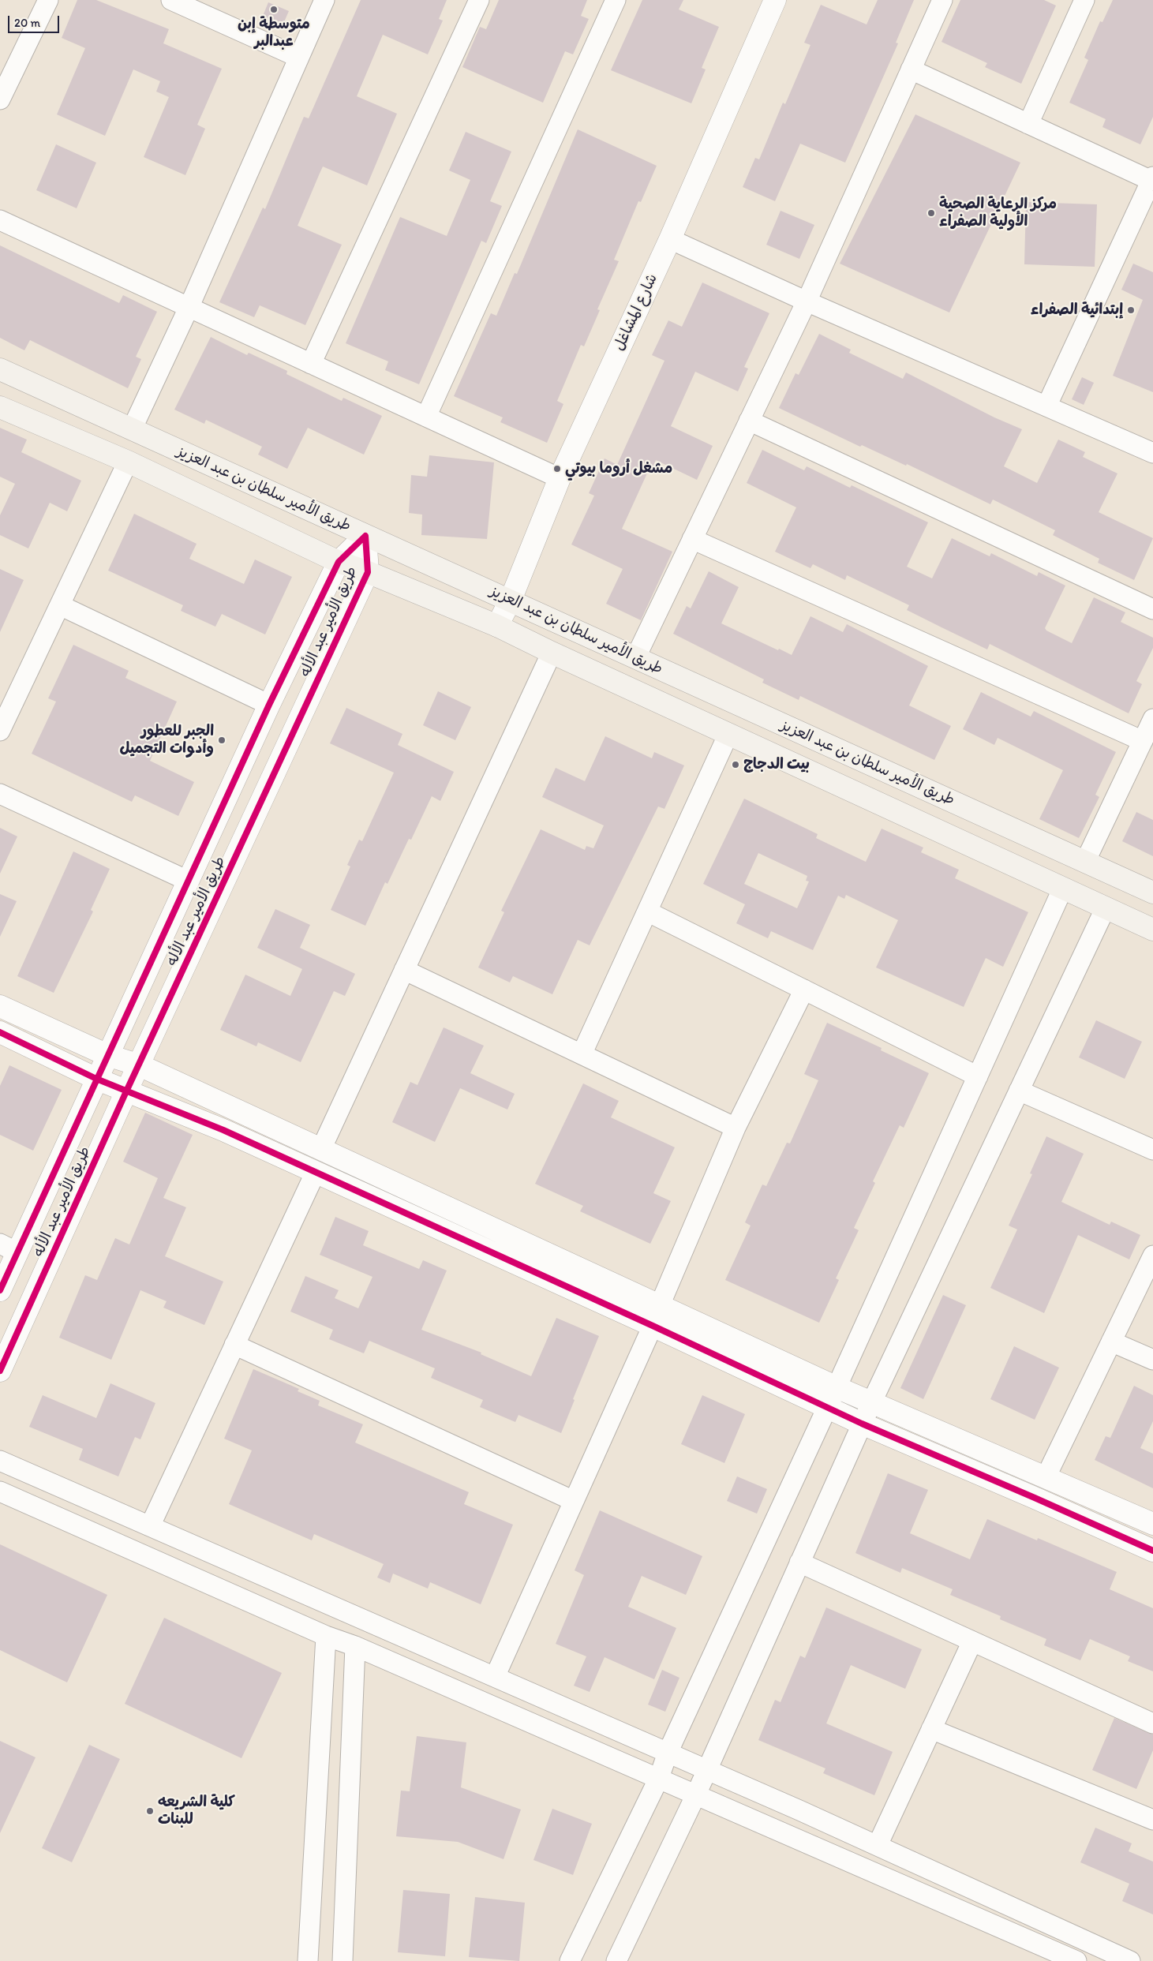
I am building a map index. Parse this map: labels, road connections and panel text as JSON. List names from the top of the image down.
{
  "streets": {
    "main road": ["طريق الأمير سلطان بن عبد العزيز"],
    "street": ["شارع المشاغل", "طريق الأمير عبد الأله"]
  },
  "crossings": [
    ["شارع المشاغل", "طريق الأمير سلطان بن عبد العزيز"],
    ["طريق الأمير سلطان بن عبد العزيز", "طريق الأمير عبد الأله"]
  ],
  "places": [
    "متوسطة إبن عبدالبر",
    "مركز الرعاية الصحية الأولية الصفراء",
    "إبتدائية الصفراء",
    "مشغل أروما بيوتي",
    "الجبر للعطور وأدوات التجميل",
    "بيت الدجاج",
    "كلية الشريعه للبنات"
  ],
  "scale_bar": "20 m"
}
